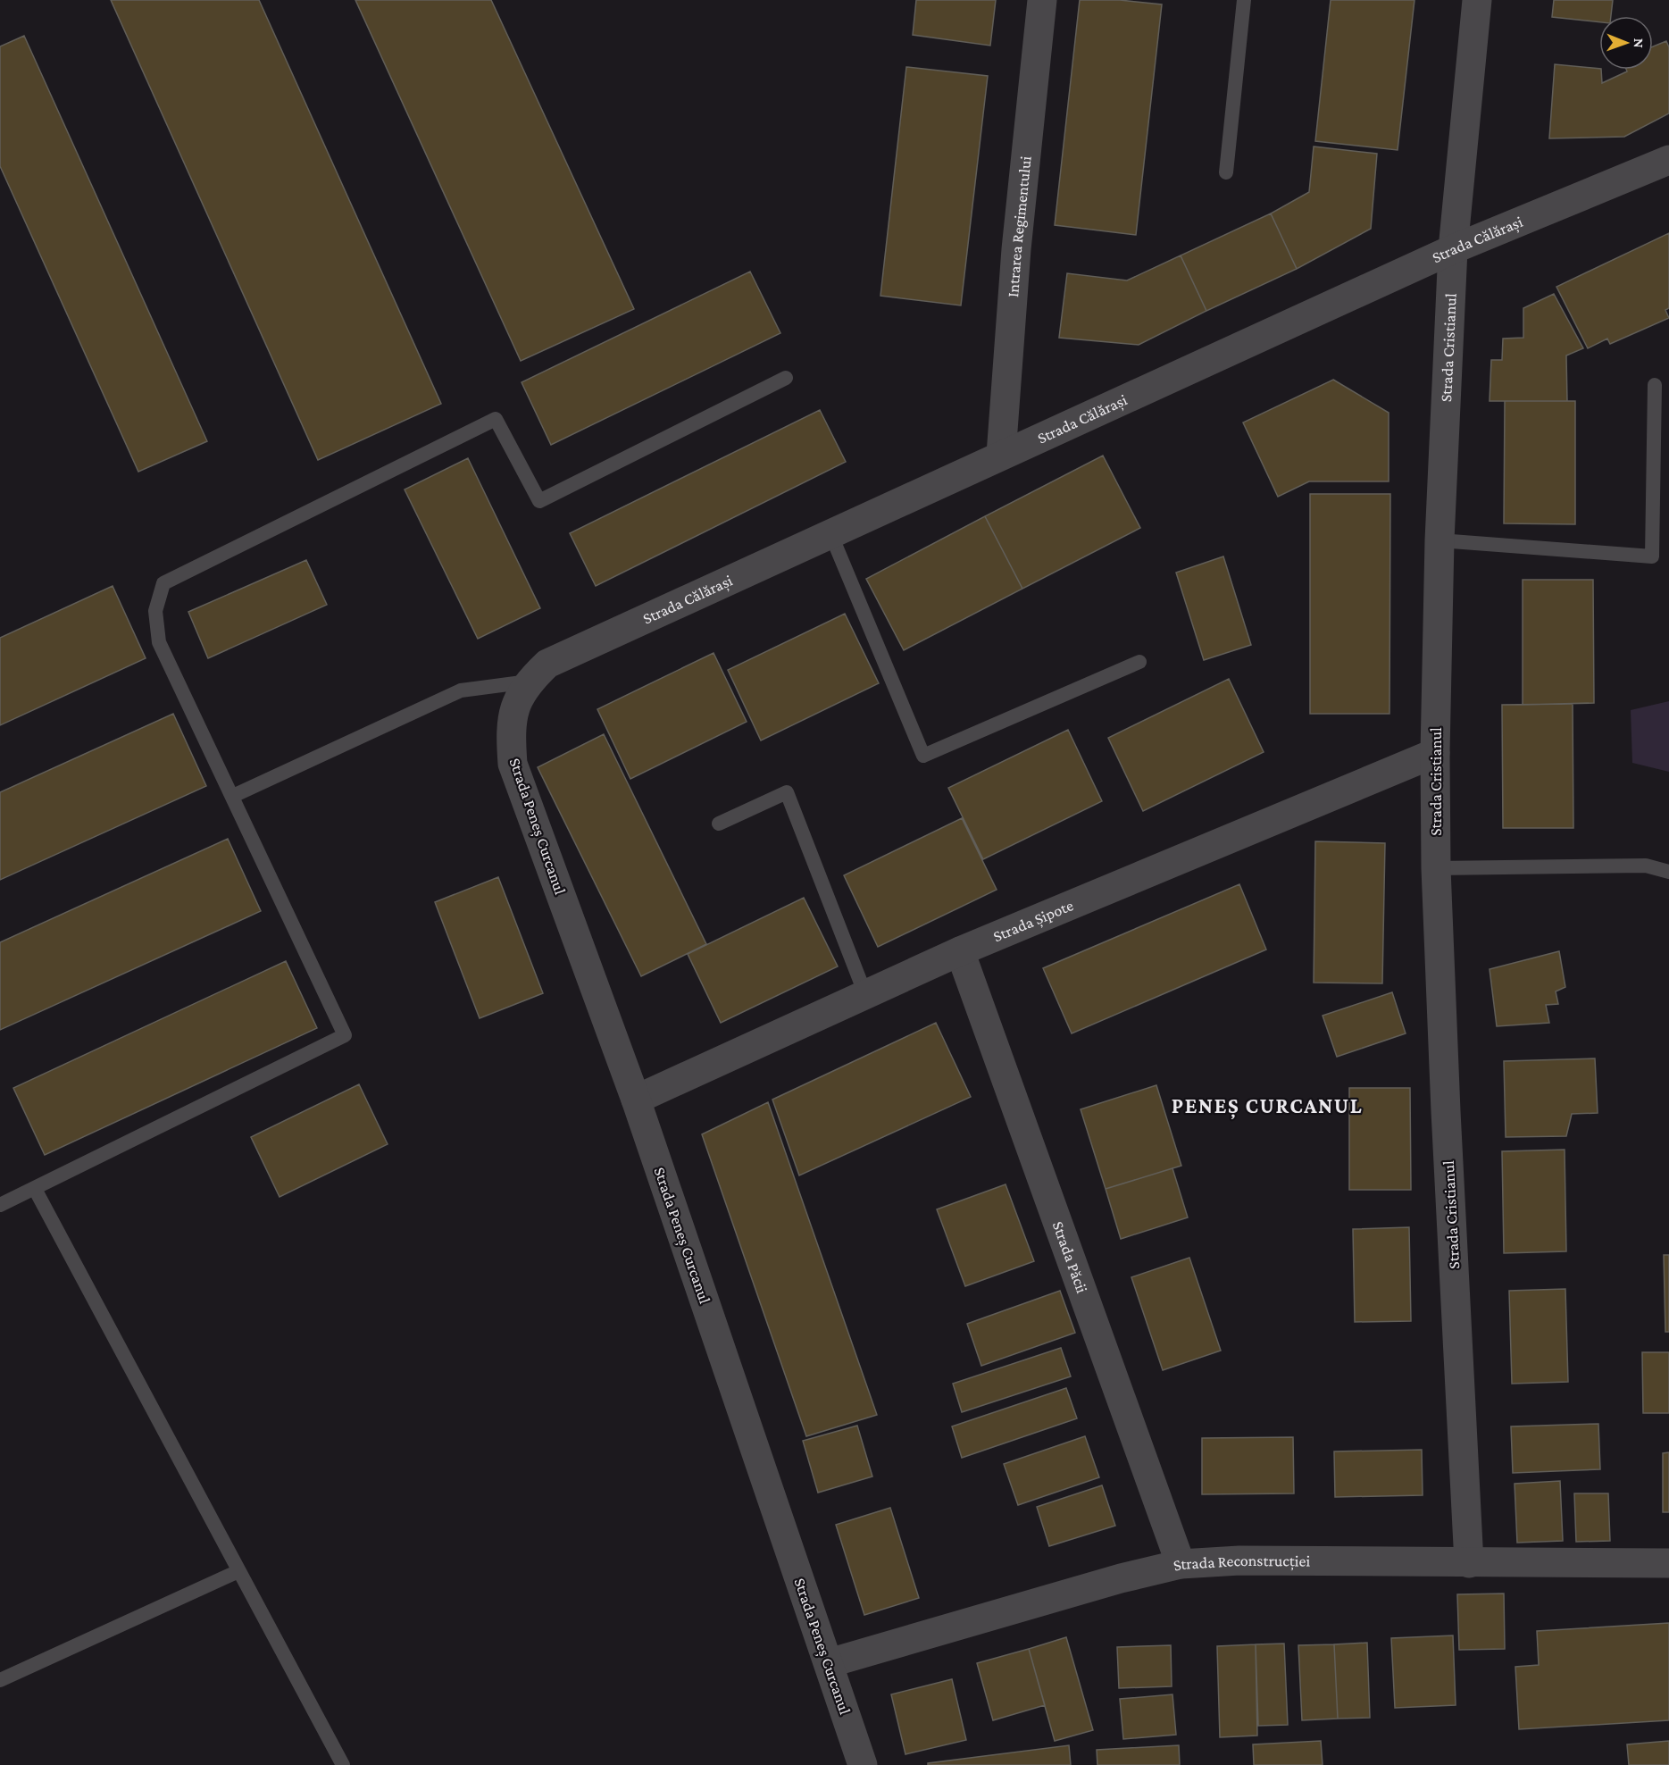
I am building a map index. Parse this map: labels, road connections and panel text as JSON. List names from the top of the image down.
{
  "streets": {
    "street": [
      "Intrarea Regimentului",
      "Strada Călărași",
      "Strada Cristianul",
      "Strada Peneș Curcanul",
      "Strada Șipote",
      "Strada Păcii",
      "Strada Reconstrucției"
    ]
  },
  "crossings": [
    ["Intrarea Regimentului", "Strada Călărași"],
    ["Strada Călărași", "Strada Cristianul"],
    ["Strada Călărași", "Strada Peneș Curcanul"],
    ["Strada Cristianul", "Strada Șipote"],
    ["Strada Cristianul", "Strada Reconstrucției"],
    ["Strada Peneș Curcanul", "Strada Șipote"],
    ["Strada Peneș Curcanul", "Strada Reconstrucției"],
    ["Strada Șipote", "Strada Păcii"],
    ["Strada Păcii", "Strada Reconstrucției"]
  ],
  "districts": ["PENEȘ CURCANUL"],
  "north": "right"
}
